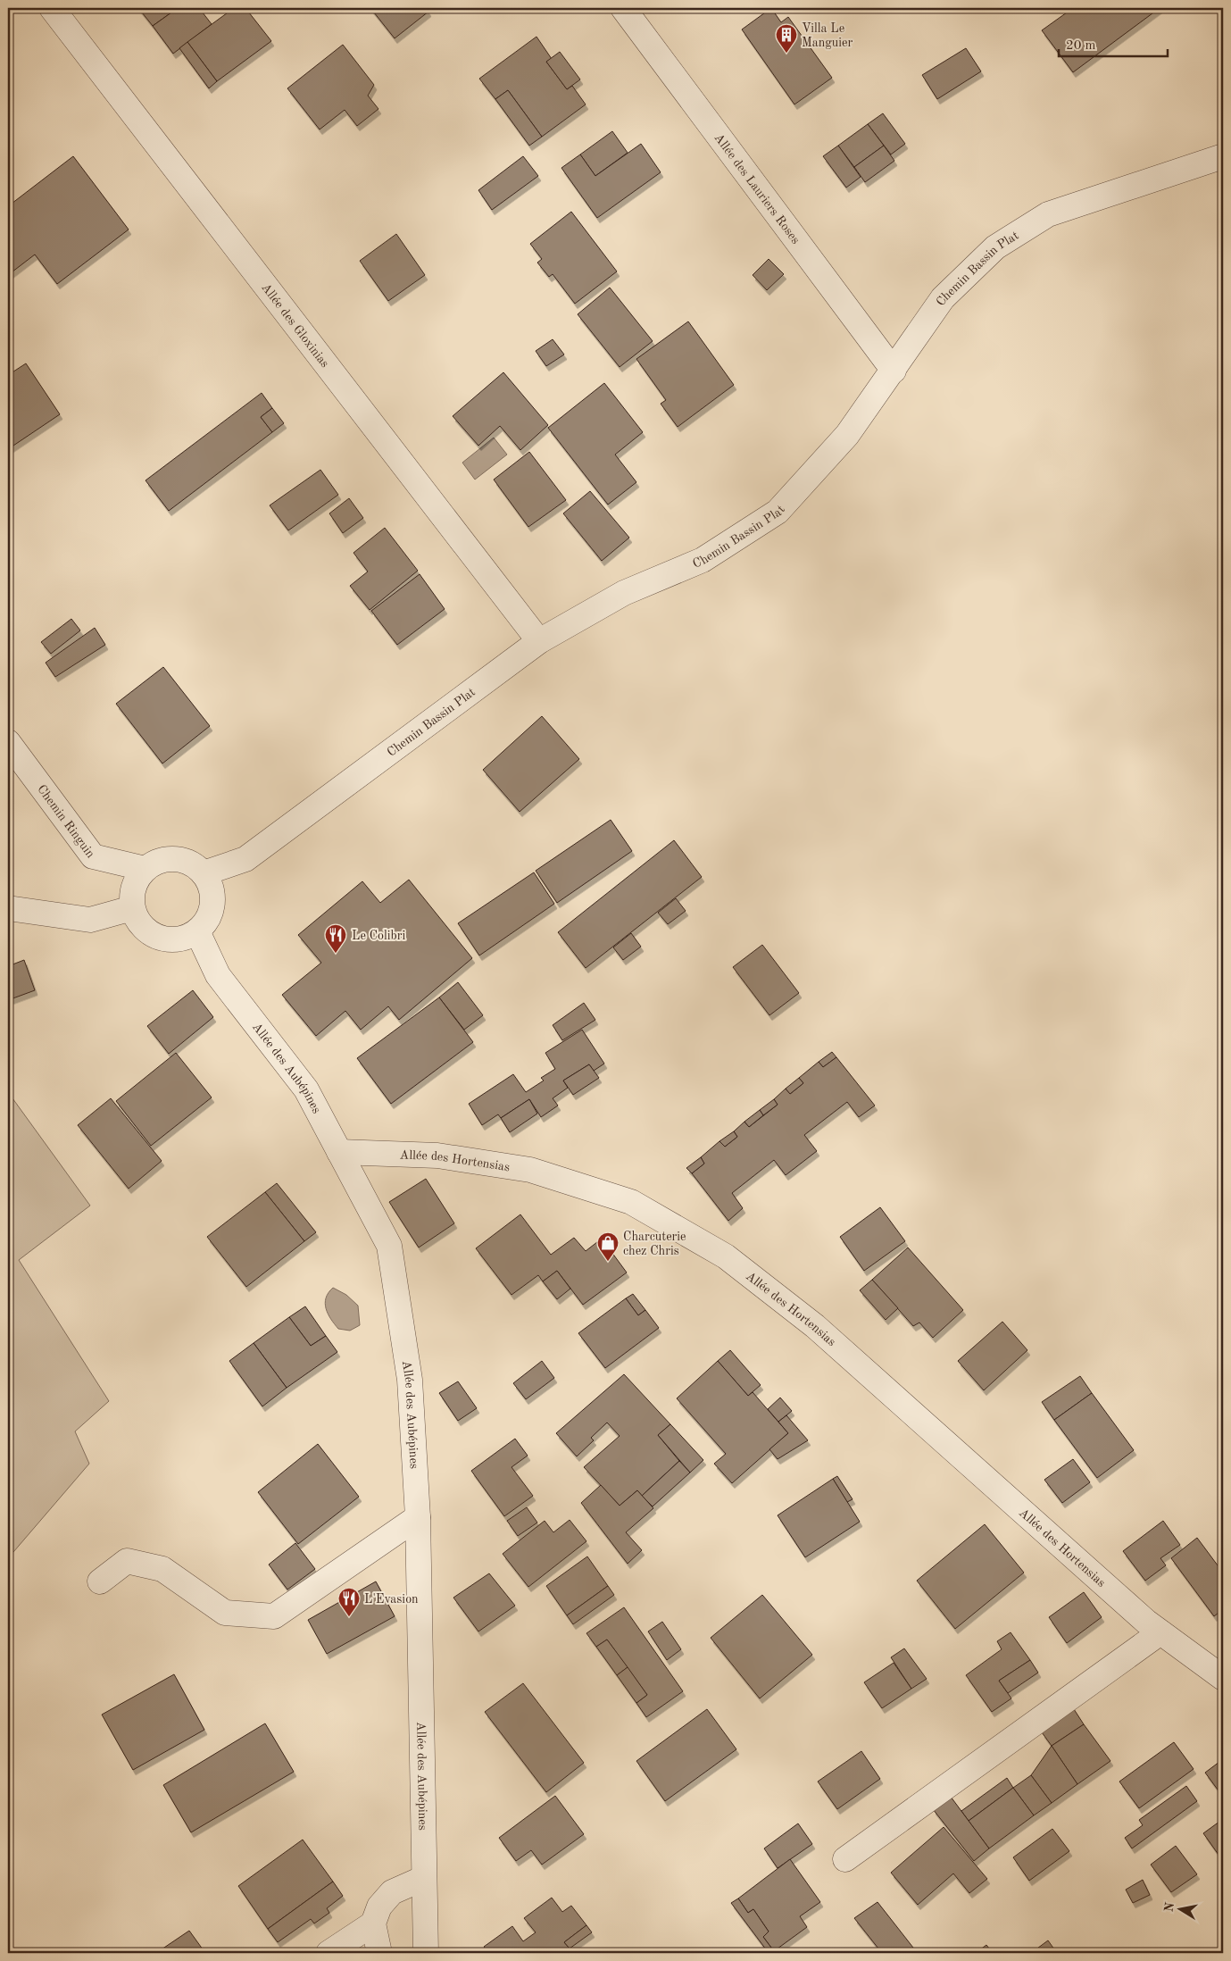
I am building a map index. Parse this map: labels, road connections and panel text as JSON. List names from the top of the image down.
{
  "streets": {
    "street": [
      "Allée des Lauriers Roses",
      "Chemin Bassin Plat",
      "Allée des Gloxinias",
      "Chemin Ringuin",
      "Allée des Aubépines",
      "Allée des Hortensias"
    ]
  },
  "crossings": [
    ["Allée des Lauriers Roses", "Chemin Bassin Plat"],
    ["Chemin Bassin Plat", "Allée des Gloxinias"],
    ["Chemin Bassin Plat", "Chemin Ringuin"],
    ["Chemin Bassin Plat", "Allée des Aubépines"],
    ["Chemin Ringuin", "Allée des Aubépines"],
    ["Allée des Aubépines", "Allée des Hortensias"]
  ],
  "places": {
    "building": ["Villa Le Manguier"],
    "restaurant": ["Le Colibri", "L'Evasion"],
    "shop": ["Charcuterie chez Chris"]
  },
  "scale_bar": "20 m",
  "north": "left"
}
